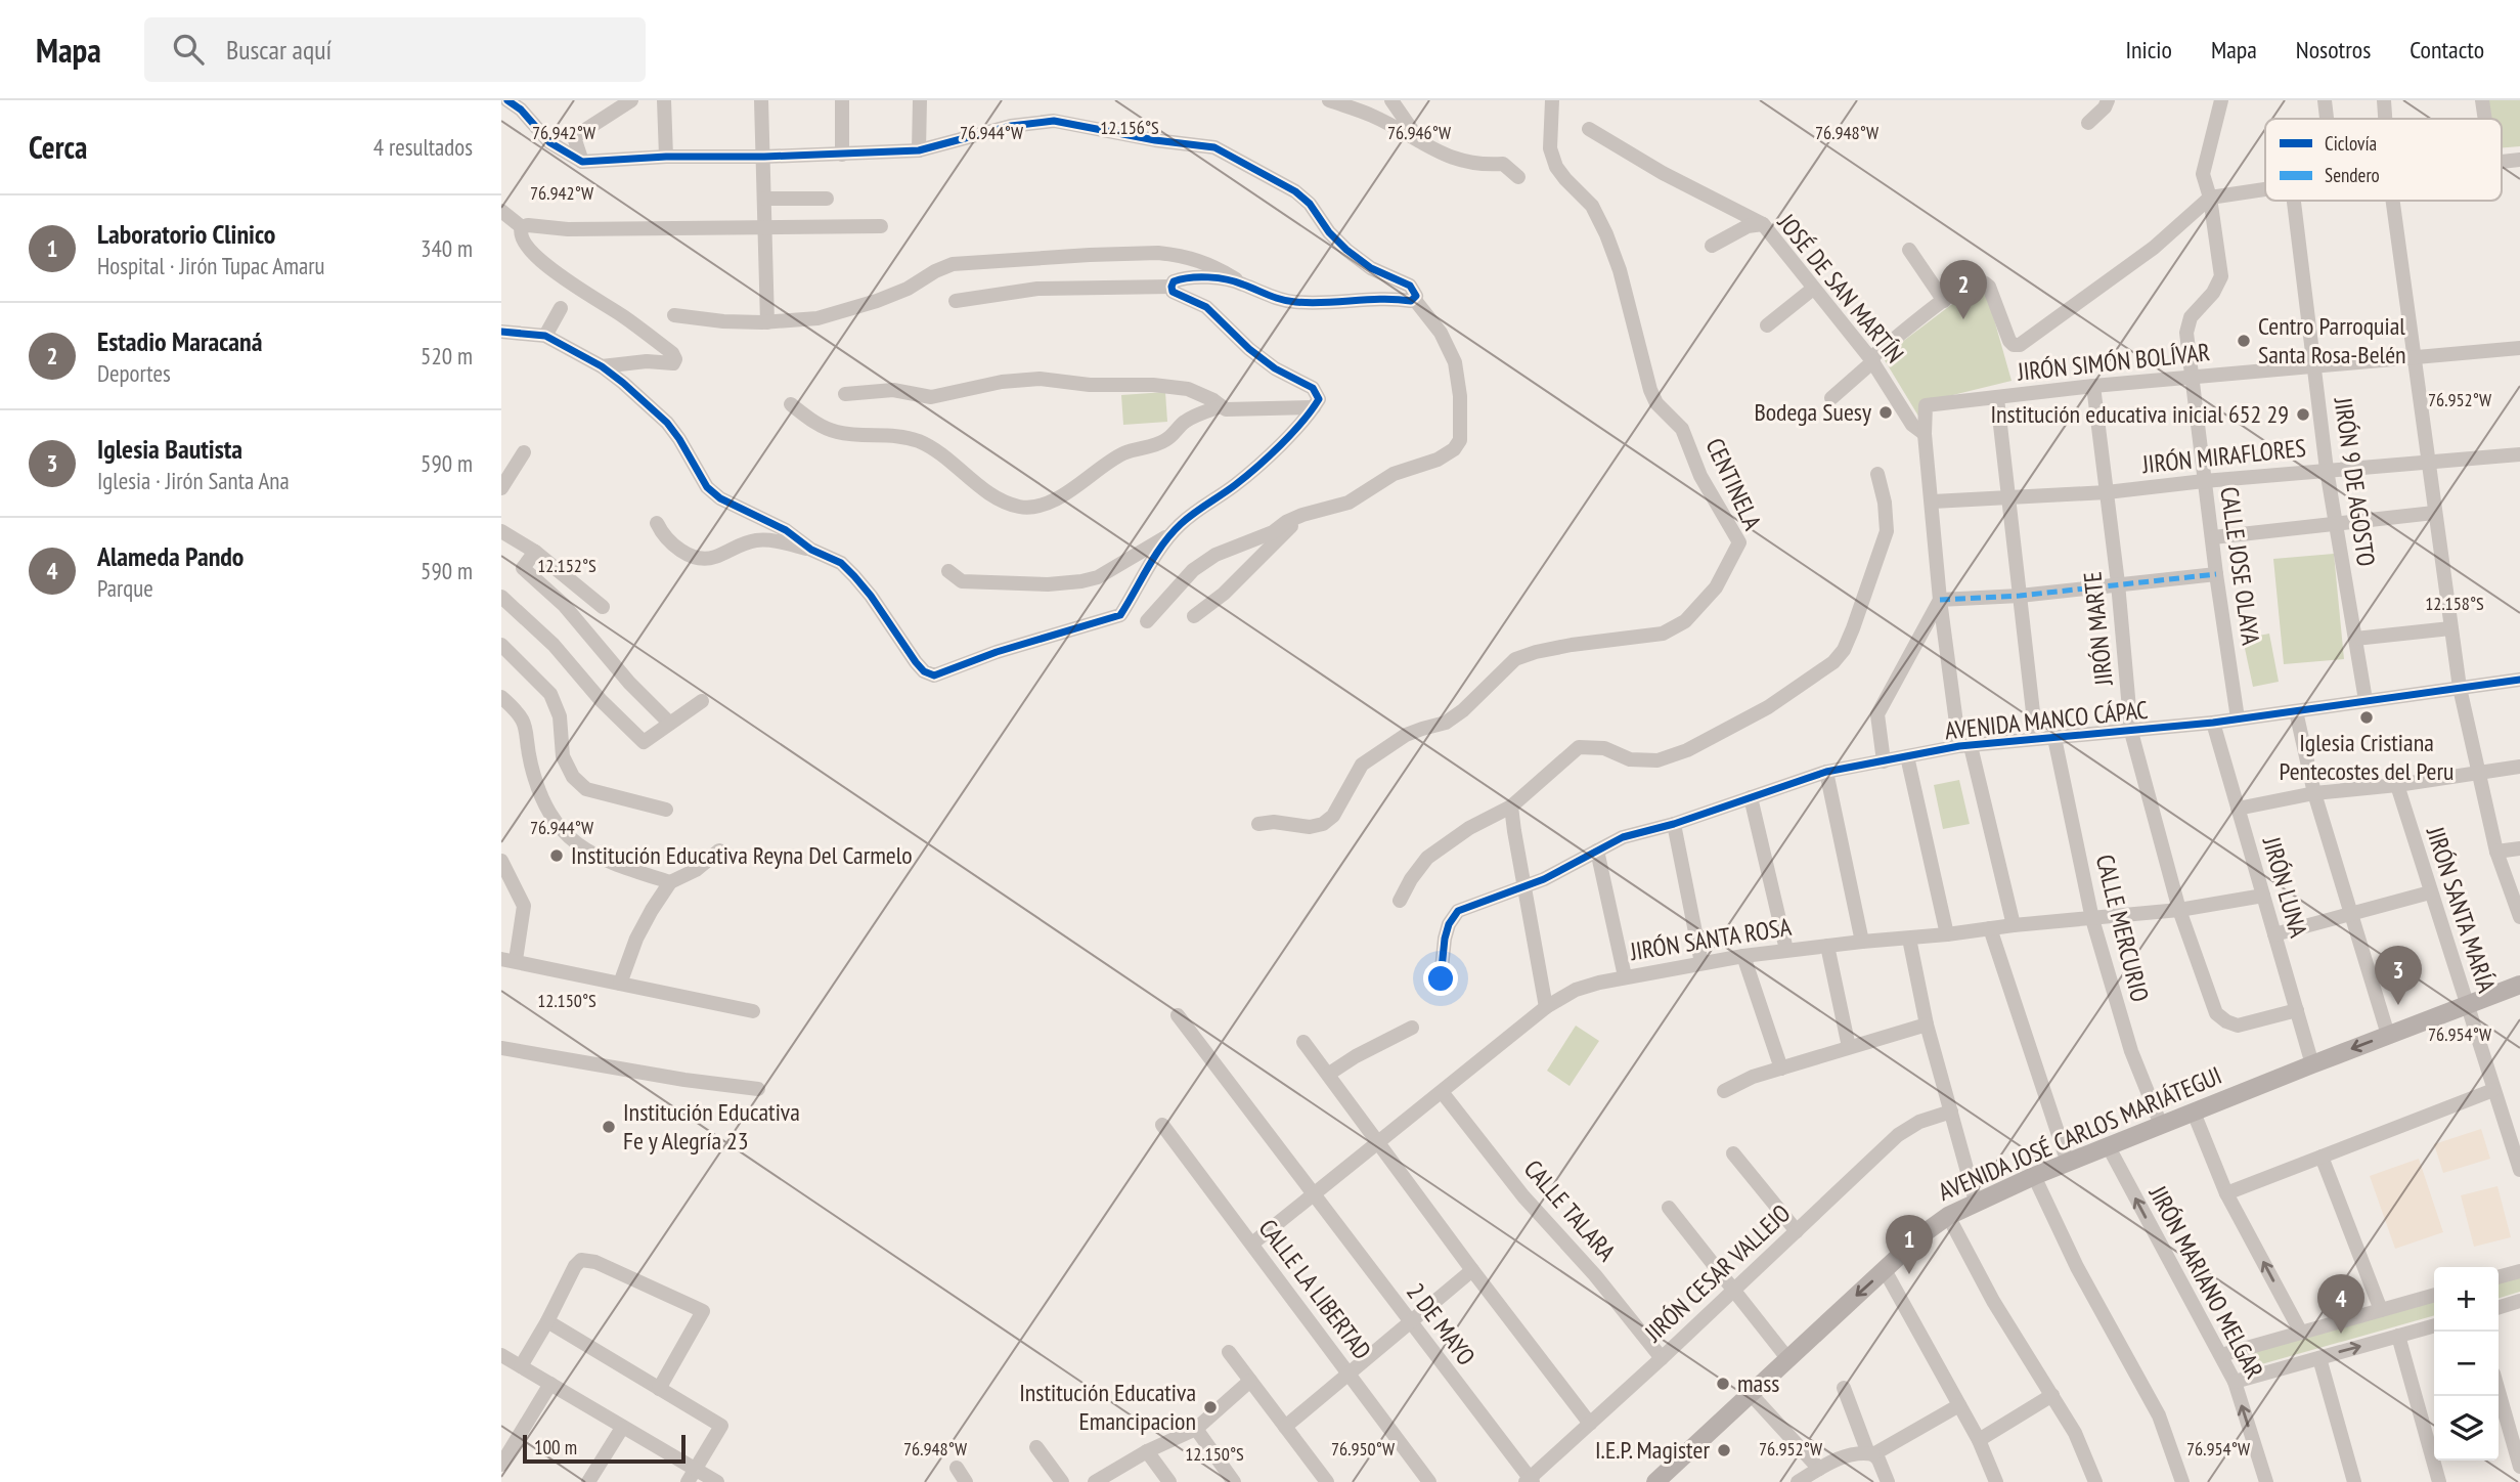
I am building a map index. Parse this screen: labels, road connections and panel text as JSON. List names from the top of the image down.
{
  "streets": {
    "main road": ["AVENIDA JOSÉ CARLOS MARIÁTEGUI"],
    "street": [
      "JOSÉ DE SAN MARTÍN",
      "JIRÓN SIMÓN BOLÍVAR",
      "JIRÓN MIRAFLORES",
      "JIRÓN 9 DE AGOSTO",
      "CENTINELA",
      "CALLE JOSE OLAYA",
      "JIRÓN MARTE",
      "AVENIDA MANCO CÁPAC",
      "JIRÓN LUNA",
      "JIRÓN SANTA MARÍA",
      "CALLE MERCURIO",
      "JIRÓN SANTA ROSA",
      "CALLE TALARA",
      "JIRÓN CESAR VALLEJO",
      "JIRÓN MARIANO MELGAR",
      "CALLE LA LIBERTAD",
      "2 DE MAYO"
    ]
  },
  "crossings": [
    ["JOSÉ DE SAN MARTÍN", "JIRÓN SIMÓN BOLÍVAR"],
    ["JIRÓN SIMÓN BOLÍVAR", "JIRÓN 9 DE AGOSTO"],
    ["JIRÓN SIMÓN BOLÍVAR", "CALLE JOSE OLAYA"],
    ["JIRÓN SIMÓN BOLÍVAR", "JIRÓN MARTE"],
    ["JIRÓN MIRAFLORES", "JIRÓN 9 DE AGOSTO"],
    ["JIRÓN MIRAFLORES", "CALLE JOSE OLAYA"],
    ["JIRÓN MIRAFLORES", "JIRÓN MARTE"],
    ["JIRÓN 9 DE AGOSTO", "AVENIDA MANCO CÁPAC"],
    ["CALLE JOSE OLAYA", "AVENIDA MANCO CÁPAC"],
    ["JIRÓN MARTE", "AVENIDA MANCO CÁPAC"],
    ["JIRÓN MARTE", "JIRÓN LUNA"],
    ["JIRÓN MARTE", "JIRÓN SANTA ROSA"],
    ["AVENIDA MANCO CÁPAC", "JIRÓN LUNA"],
    ["AVENIDA MANCO CÁPAC", "CALLE MERCURIO"],
    ["JIRÓN LUNA", "JIRÓN SANTA ROSA"],
    ["JIRÓN LUNA", "AVENIDA JOSÉ CARLOS MARIÁTEGUI"],
    ["JIRÓN SANTA MARÍA", "AVENIDA JOSÉ CARLOS MARIÁTEGUI"],
    ["CALLE MERCURIO", "JIRÓN SANTA ROSA"],
    ["CALLE MERCURIO", "AVENIDA JOSÉ CARLOS MARIÁTEGUI"],
    ["JIRÓN SANTA ROSA", "CALLE TALARA"],
    ["JIRÓN SANTA ROSA", "CALLE LA LIBERTAD"],
    ["JIRÓN SANTA ROSA", "2 DE MAYO"],
    ["AVENIDA JOSÉ CARLOS MARIÁTEGUI", "JIRÓN MARIANO MELGAR"],
    ["CALLE TALARA", "JIRÓN CESAR VALLEJO"],
    ["JIRÓN CESAR VALLEJO", "2 DE MAYO"]
  ],
  "places": [
    "Centro Parroquial Santa Rosa-Belén",
    "Bodega Suesy",
    "Institución educativa inicial 652 29",
    "Iglesia Cristiana Pentecostes del Peru",
    "Institución Educativa Reyna Del Carmelo",
    "Institución Educativa Fe y Alegría 23",
    "mass",
    "Institución Educativa Emancipacion",
    "I.E.P. Magister"
  ],
  "legend": ["Ciclovía", "Sendero"],
  "scale_bar": "100 m",
  "page": {
    "header": "Mapa",
    "search": "Buscar aquí",
    "nav": [
      "Inicio",
      "Mapa",
      "Nosotros",
      "Contacto"
    ],
    "heading": ["Cerca", "4 resultados"],
    "list": [
      {
        "mark": "1",
        "name": "Laboratorio Clinico",
        "note": "Hospital · Jirón Tupac Amaru",
        "value": "340 m"
      },
      {
        "mark": "2",
        "name": "Estadio Maracaná",
        "note": "Deportes",
        "value": "520 m"
      },
      {
        "mark": "3",
        "name": "Iglesia Bautista",
        "note": "Iglesia · Jirón Santa Ana",
        "value": "590 m"
      },
      {
        "mark": "4",
        "name": "Alameda Pando",
        "note": "Parque",
        "value": "590 m"
      }
    ],
    "pins": [
      "2",
      "3",
      "1",
      "4"
    ],
    "map_buttons": ["+", "−"],
    "scale": "100 m"
  },
  "coordinates": [
    "12.156°S",
    "76.942°W",
    "76.944°W",
    "76.946°W",
    "76.948°W",
    "76.952°W",
    "12.152°S",
    "12.158°S",
    "12.150°S",
    "76.954°W",
    "76.950°W"
  ]
}
